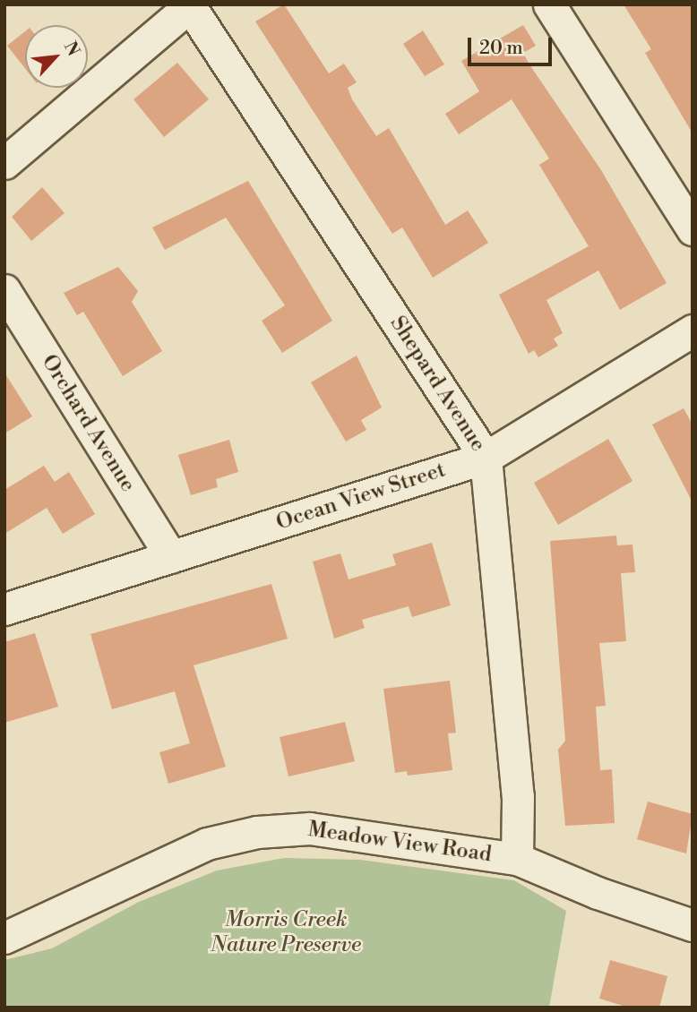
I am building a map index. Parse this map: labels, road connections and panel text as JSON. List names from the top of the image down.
{
  "streets": {
    "street": [
      "Shepard Avenue",
      "Orchard Avenue",
      "Ocean View Street",
      "Meadow View Road"
    ]
  },
  "crossings": [
    ["Shepard Avenue", "Ocean View Street"],
    ["Shepard Avenue", "Meadow View Road"],
    ["Orchard Avenue", "Ocean View Street"]
  ],
  "parks": ["Morris Creek Nature Preserve"],
  "scale_bar": "20 m",
  "north": "top right"
}
